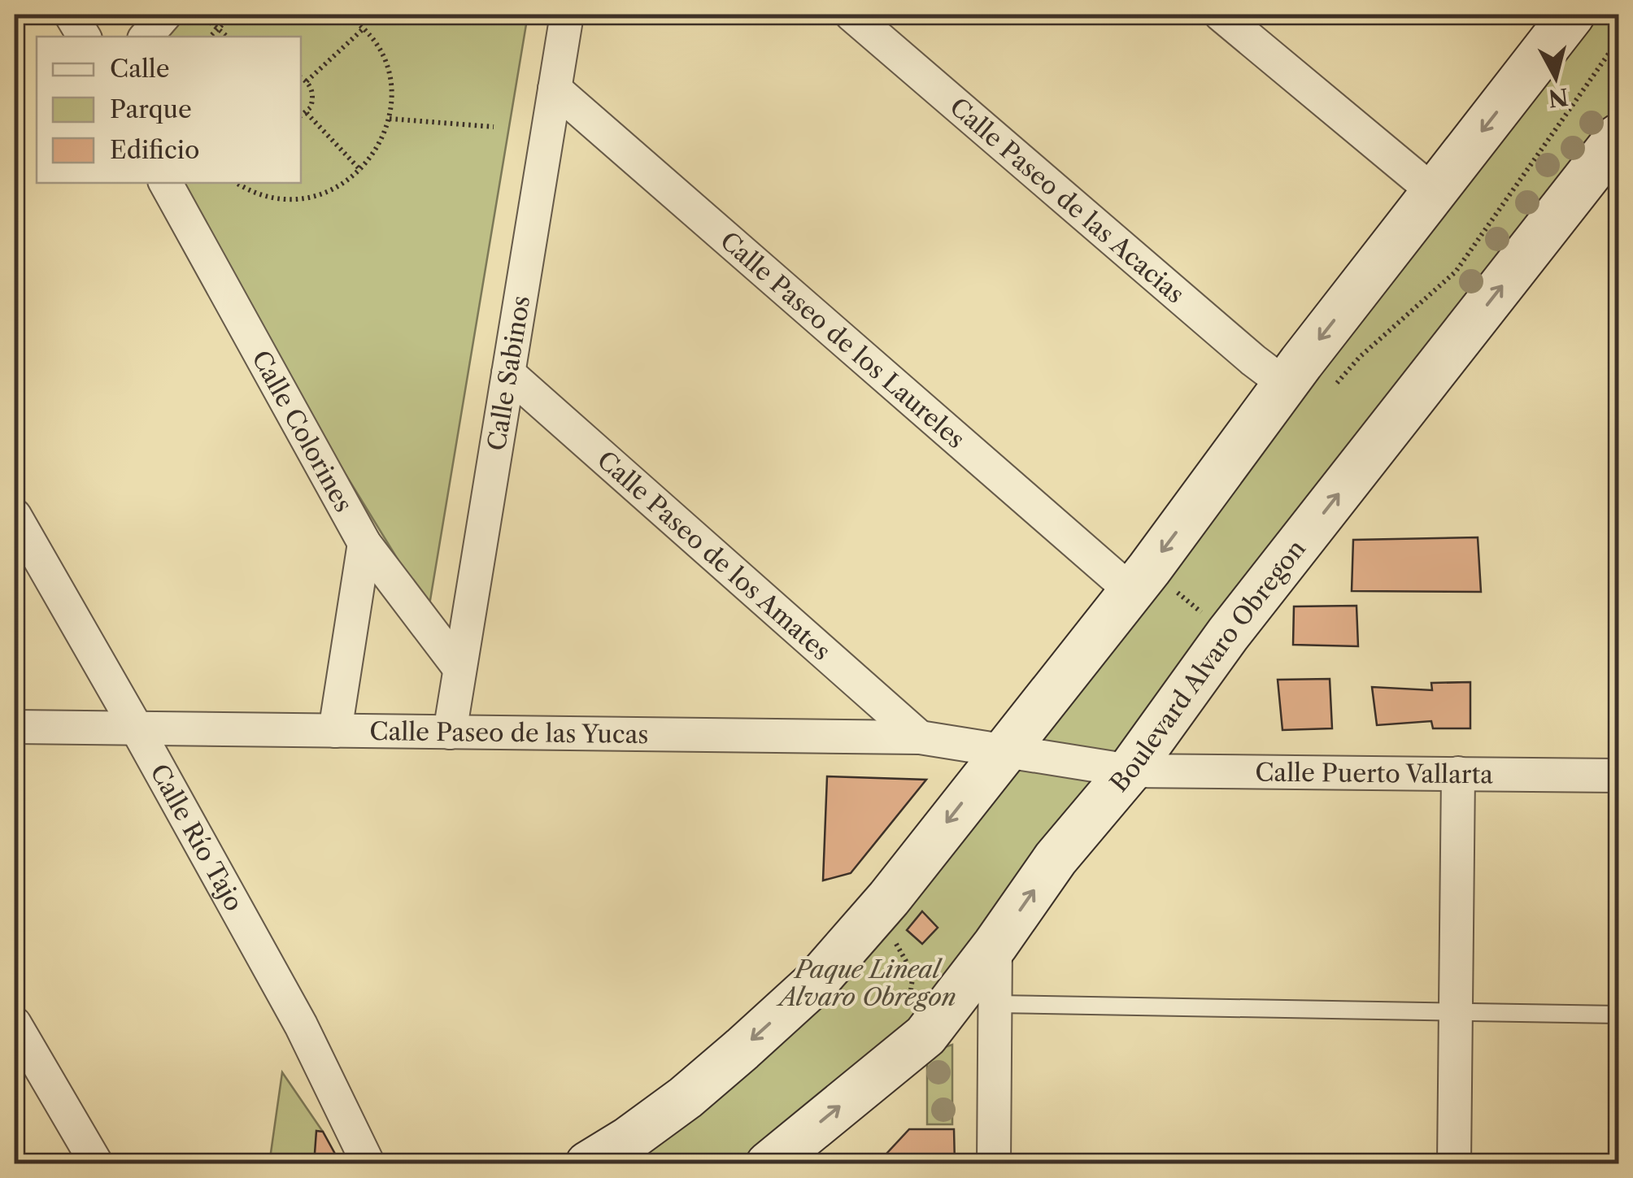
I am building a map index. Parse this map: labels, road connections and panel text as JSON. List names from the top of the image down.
{
  "streets": {
    "main road": ["Boulevard Alvaro Obregon"],
    "street": [
      "Calle Paseo de las Acacias",
      "Calle Paseo de los Laureles",
      "Calle Sabinos",
      "Calle Colorines",
      "Calle Paseo de los Amates",
      "Calle Paseo de las Yucas",
      "Calle Puerto Vallarta",
      "Calle Río Tajo"
    ]
  },
  "crossings": [
    ["Calle Paseo de los Laureles", "Calle Sabinos"],
    ["Calle Sabinos", "Calle Colorines"],
    ["Calle Sabinos", "Calle Paseo de los Amates"],
    ["Calle Sabinos", "Calle Paseo de las Yucas"],
    ["Calle Paseo de los Amates", "Calle Paseo de las Yucas"],
    ["Boulevard Alvaro Obregon", "Calle Puerto Vallarta"],
    ["Calle Paseo de las Yucas", "Calle Puerto Vallarta"],
    ["Calle Paseo de las Yucas", "Calle Río Tajo"]
  ],
  "parks": ["Paque Lineal Alvaro Obregon"],
  "legend": ["Calle", "Parque", "Edificio"],
  "north": "bottom"
}
